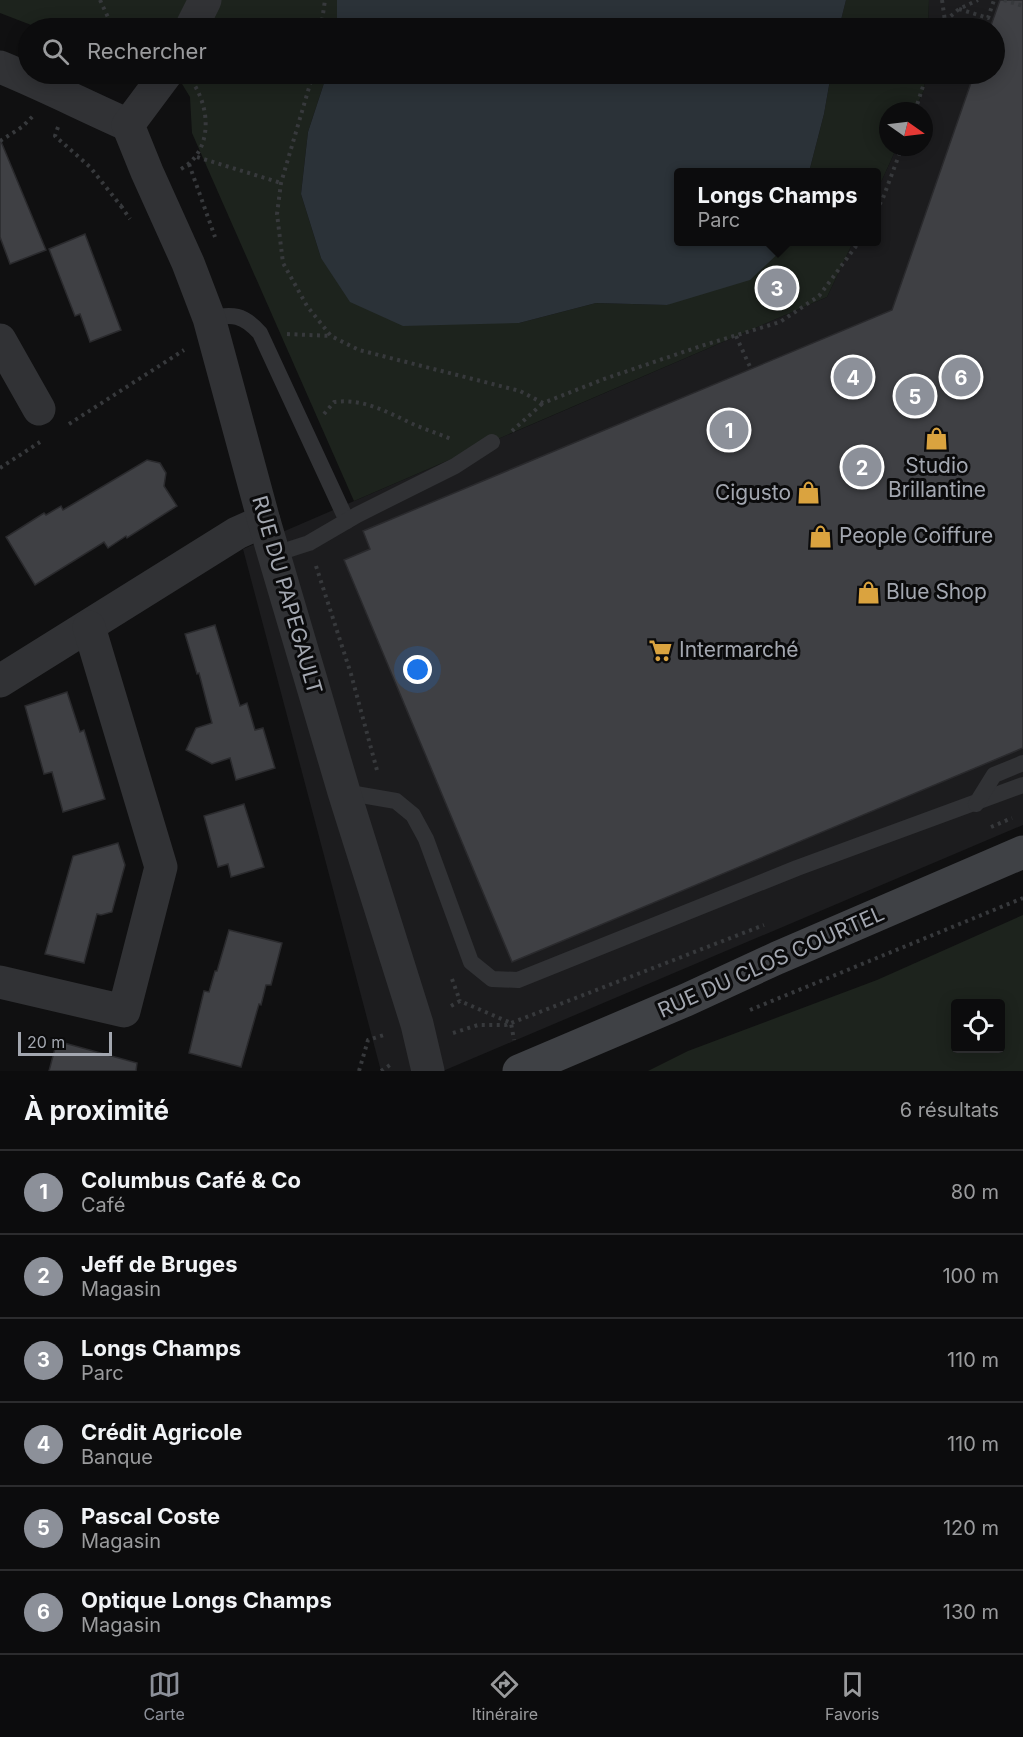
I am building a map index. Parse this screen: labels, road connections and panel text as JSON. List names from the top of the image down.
{
  "streets": {
    "main road": ["RUE DU CLOS COURTEL"],
    "street": ["RUE DU PAPEGAULT"]
  },
  "places": {
    "shop": [
      "Studio Brillantine",
      "Cigusto",
      "People Coiffure",
      "Blue Shop"
    ],
    "supermarket": ["Intermarché"]
  },
  "scale_bar": "20 m",
  "north": "right",
  "page": {
    "search": "Rechercher",
    "popup": ["Longs Champs", "Parc"],
    "pins": [
      "3",
      "4",
      "6",
      "5",
      "1",
      "2"
    ],
    "scale": "20 m",
    "heading": ["À proximité", "6 résultats"],
    "list": [
      {
        "mark": "1",
        "name": "Columbus Café & Co",
        "note": "Café",
        "value": "80 m"
      },
      {
        "mark": "2",
        "name": "Jeff de Bruges",
        "note": "Magasin",
        "value": "100 m"
      },
      {
        "mark": "3",
        "name": "Longs Champs",
        "note": "Parc",
        "value": "110 m"
      },
      {
        "mark": "4",
        "name": "Crédit Agricole",
        "note": "Banque",
        "value": "110 m"
      },
      {
        "mark": "5",
        "name": "Pascal Coste",
        "note": "Magasin",
        "value": "120 m"
      },
      {
        "mark": "6",
        "name": "Optique Longs Champs",
        "note": "Magasin",
        "value": "130 m"
      }
    ],
    "nav": ["Carte", "Itinéraire", "Favoris"]
  }
}
